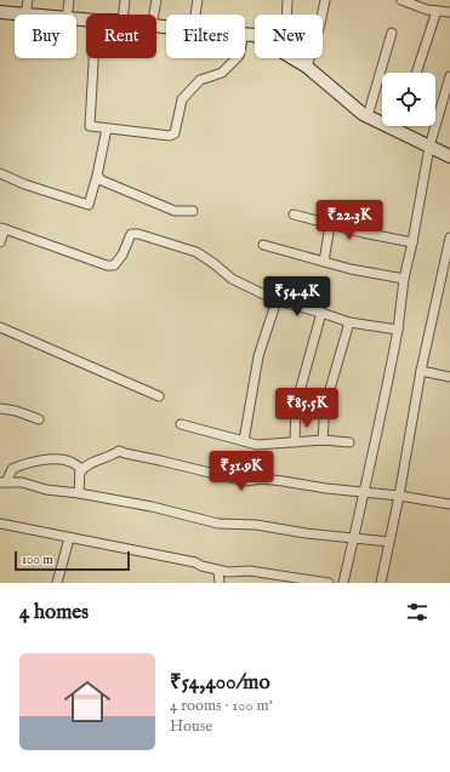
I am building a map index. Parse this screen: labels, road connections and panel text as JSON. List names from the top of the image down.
{
  "scale_bar": "100 m",
  "page": {
    "chip": [
      "Buy",
      "Rent",
      "Filters",
      "New"
    ],
    "price": [
      "₹22.3K",
      "₹54.4K",
      "₹85.5K",
      "₹31.9K"
    ],
    "scale": "100 m",
    "heading": "4 homes",
    "list": [
      {
        "name": "₹54,400/mo",
        "note": "4 rooms · 100 m² · House"
      }
    ]
  }
}
